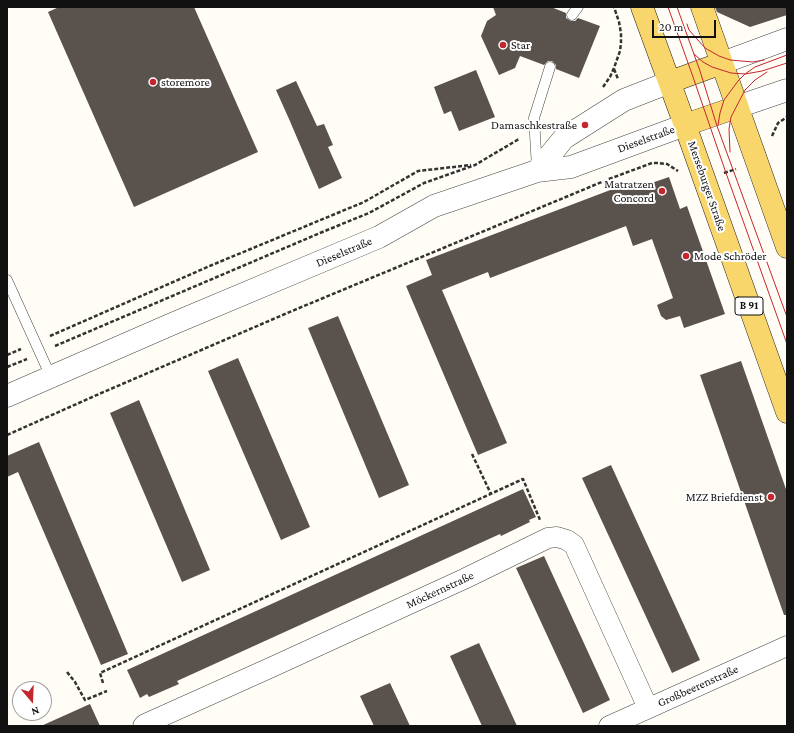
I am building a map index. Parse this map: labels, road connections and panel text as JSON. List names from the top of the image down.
{
  "streets": {
    "main road": ["Merseburger Straße", "B 91"],
    "street": ["Dieselstraße", "Möckernstraße", "Großbeerenstraße"]
  },
  "crossings": [
    ["Dieselstraße", "Merseburger Straße"]
  ],
  "places": [
    "Star",
    "storemore",
    "Damaschkestraße",
    "Matratzen Concord",
    "Mode Schröder",
    "MZZ Briefdienst"
  ],
  "scale_bar": "20 m",
  "north": "bottom"
}
